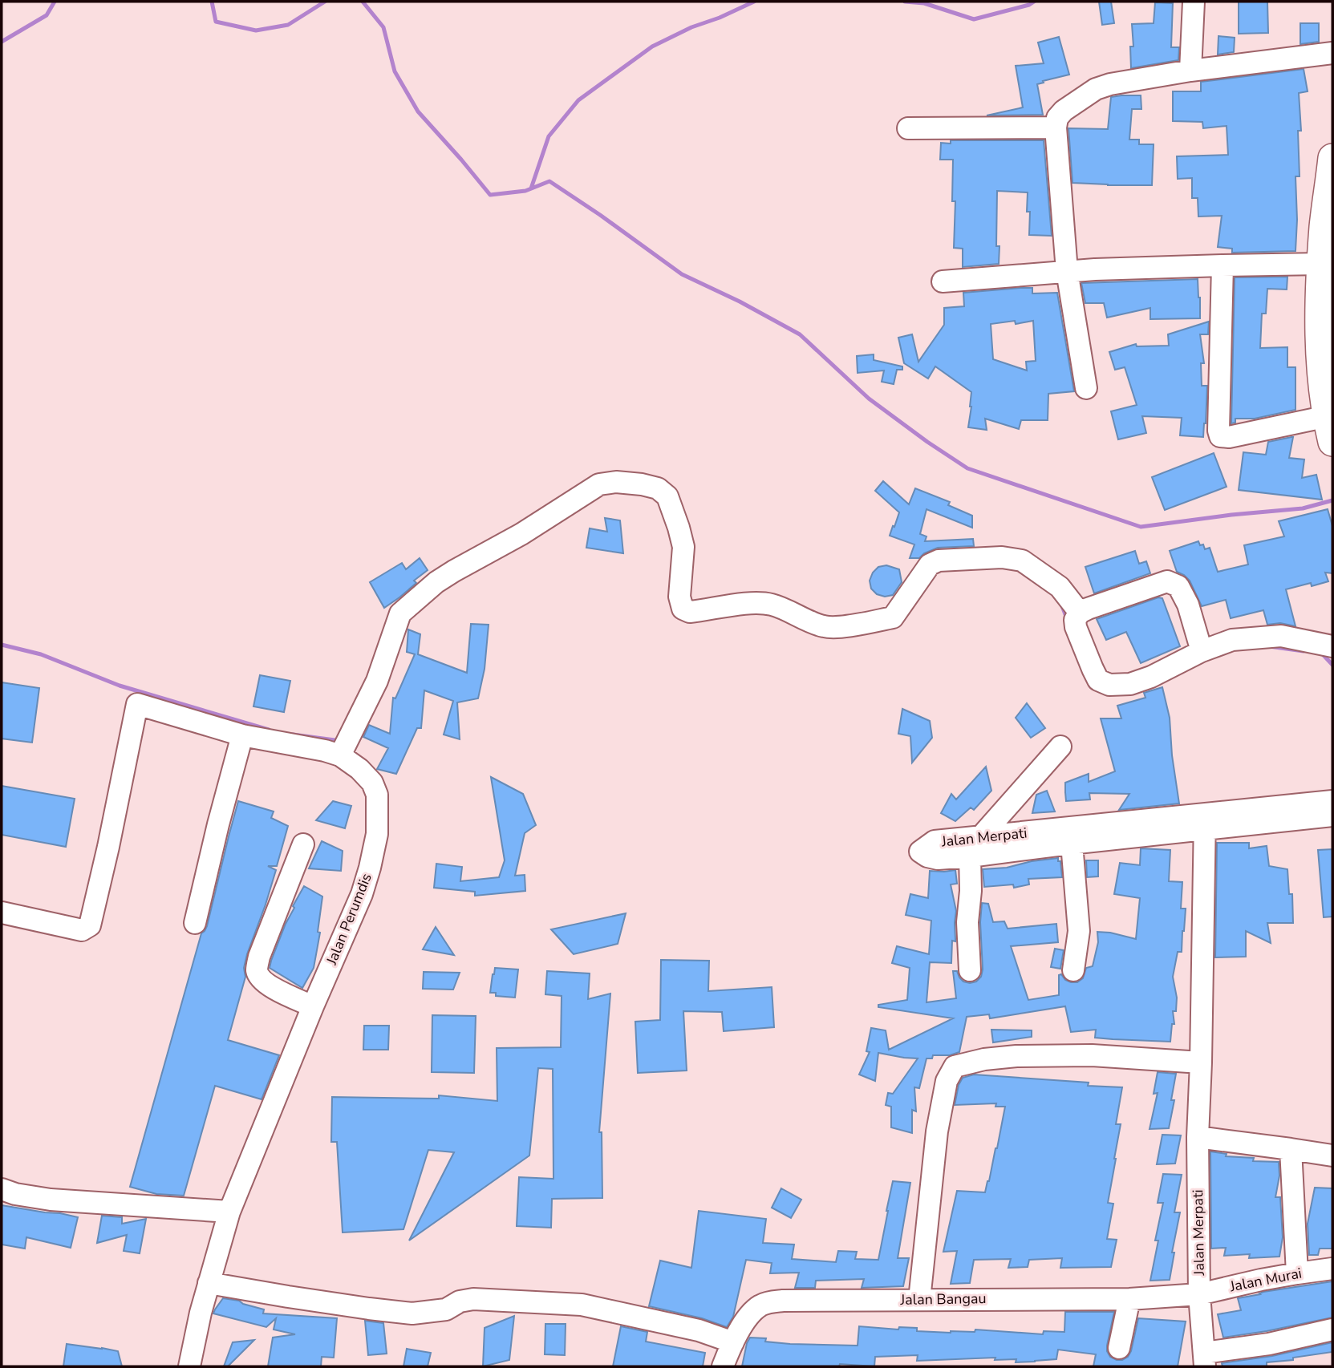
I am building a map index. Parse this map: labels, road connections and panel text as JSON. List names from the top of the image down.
{
  "streets": {
    "street": [
      "Jalan Merpati",
      "Jalan Perumdis",
      "Jalan Murai",
      "Jalan Bangau"
    ]
  },
  "crossings": [
    ["Jalan Merpati", "Jalan Murai"],
    ["Jalan Merpati", "Jalan Bangau"],
    ["Jalan Murai", "Jalan Bangau"]
  ]
}
